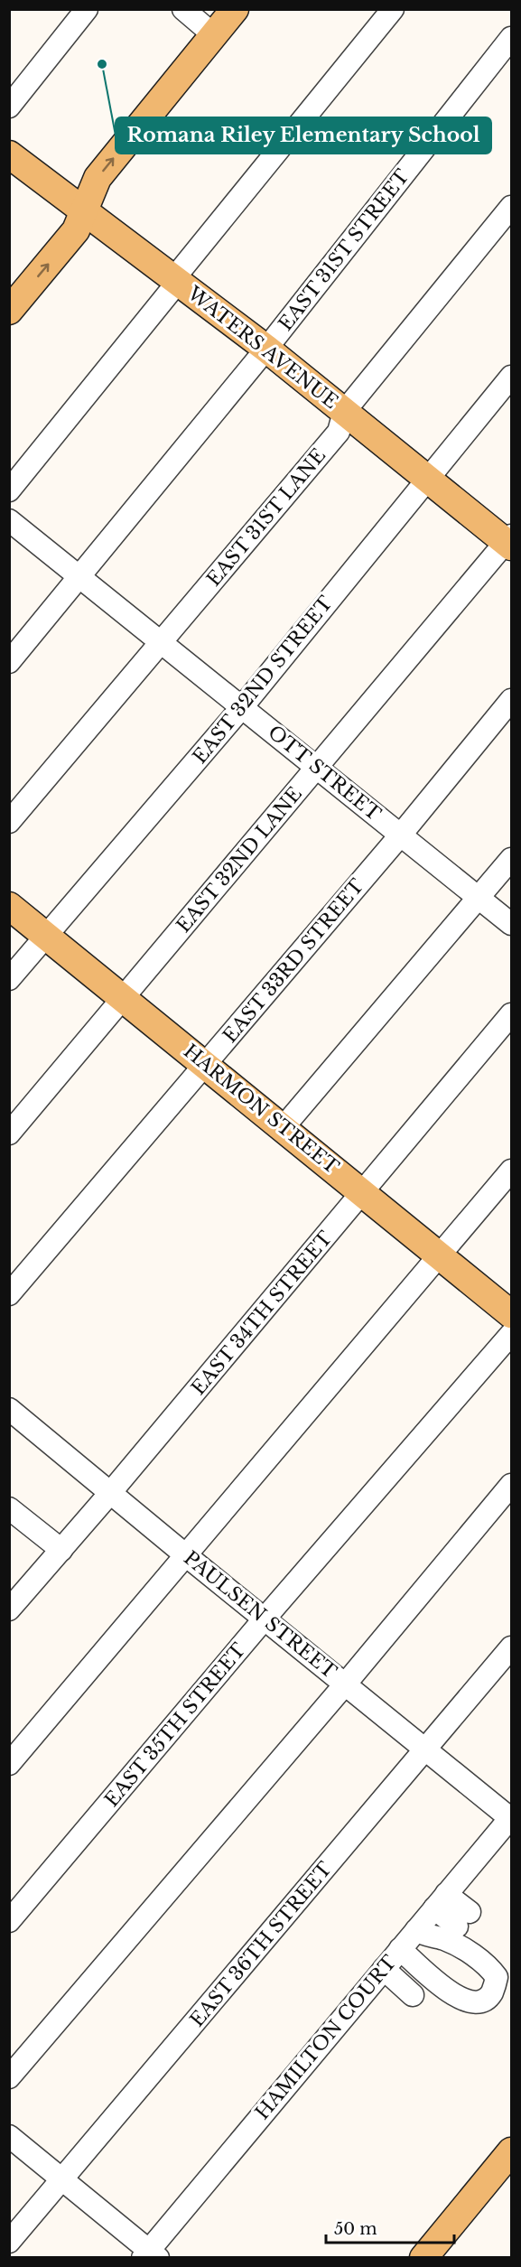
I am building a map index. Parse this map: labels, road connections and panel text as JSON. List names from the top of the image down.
{
  "streets": {
    "main road": ["WATERS AVENUE", "HARMON STREET"],
    "street": [
      "EAST 31ST STREET",
      "EAST 31ST LANE",
      "EAST 32ND STREET",
      "OTT STREET",
      "EAST 32ND LANE",
      "EAST 33RD STREET",
      "EAST 34TH STREET",
      "PAULSEN STREET",
      "EAST 35TH STREET",
      "EAST 36TH STREET",
      "HAMILTON COURT"
    ]
  },
  "crossings": [
    ["EAST 31ST STREET", "WATERS AVENUE"],
    ["EAST 31ST STREET", "OTT STREET"],
    ["WATERS AVENUE", "EAST 31ST LANE"],
    ["WATERS AVENUE", "EAST 32ND STREET"],
    ["WATERS AVENUE", "EAST 32ND LANE"],
    ["EAST 31ST LANE", "OTT STREET"],
    ["EAST 32ND STREET", "OTT STREET"],
    ["EAST 32ND STREET", "HARMON STREET"],
    ["OTT STREET", "EAST 32ND LANE"],
    ["OTT STREET", "EAST 33RD STREET"],
    ["EAST 32ND LANE", "HARMON STREET"],
    ["EAST 33RD STREET", "HARMON STREET"],
    ["HARMON STREET", "EAST 34TH STREET"],
    ["EAST 34TH STREET", "PAULSEN STREET"],
    ["PAULSEN STREET", "EAST 35TH STREET"],
    ["PAULSEN STREET", "EAST 36TH STREET"],
    ["PAULSEN STREET", "HAMILTON COURT"]
  ],
  "places": ["Romana Riley Elementary School"],
  "scale_bar": "50 m"
}
